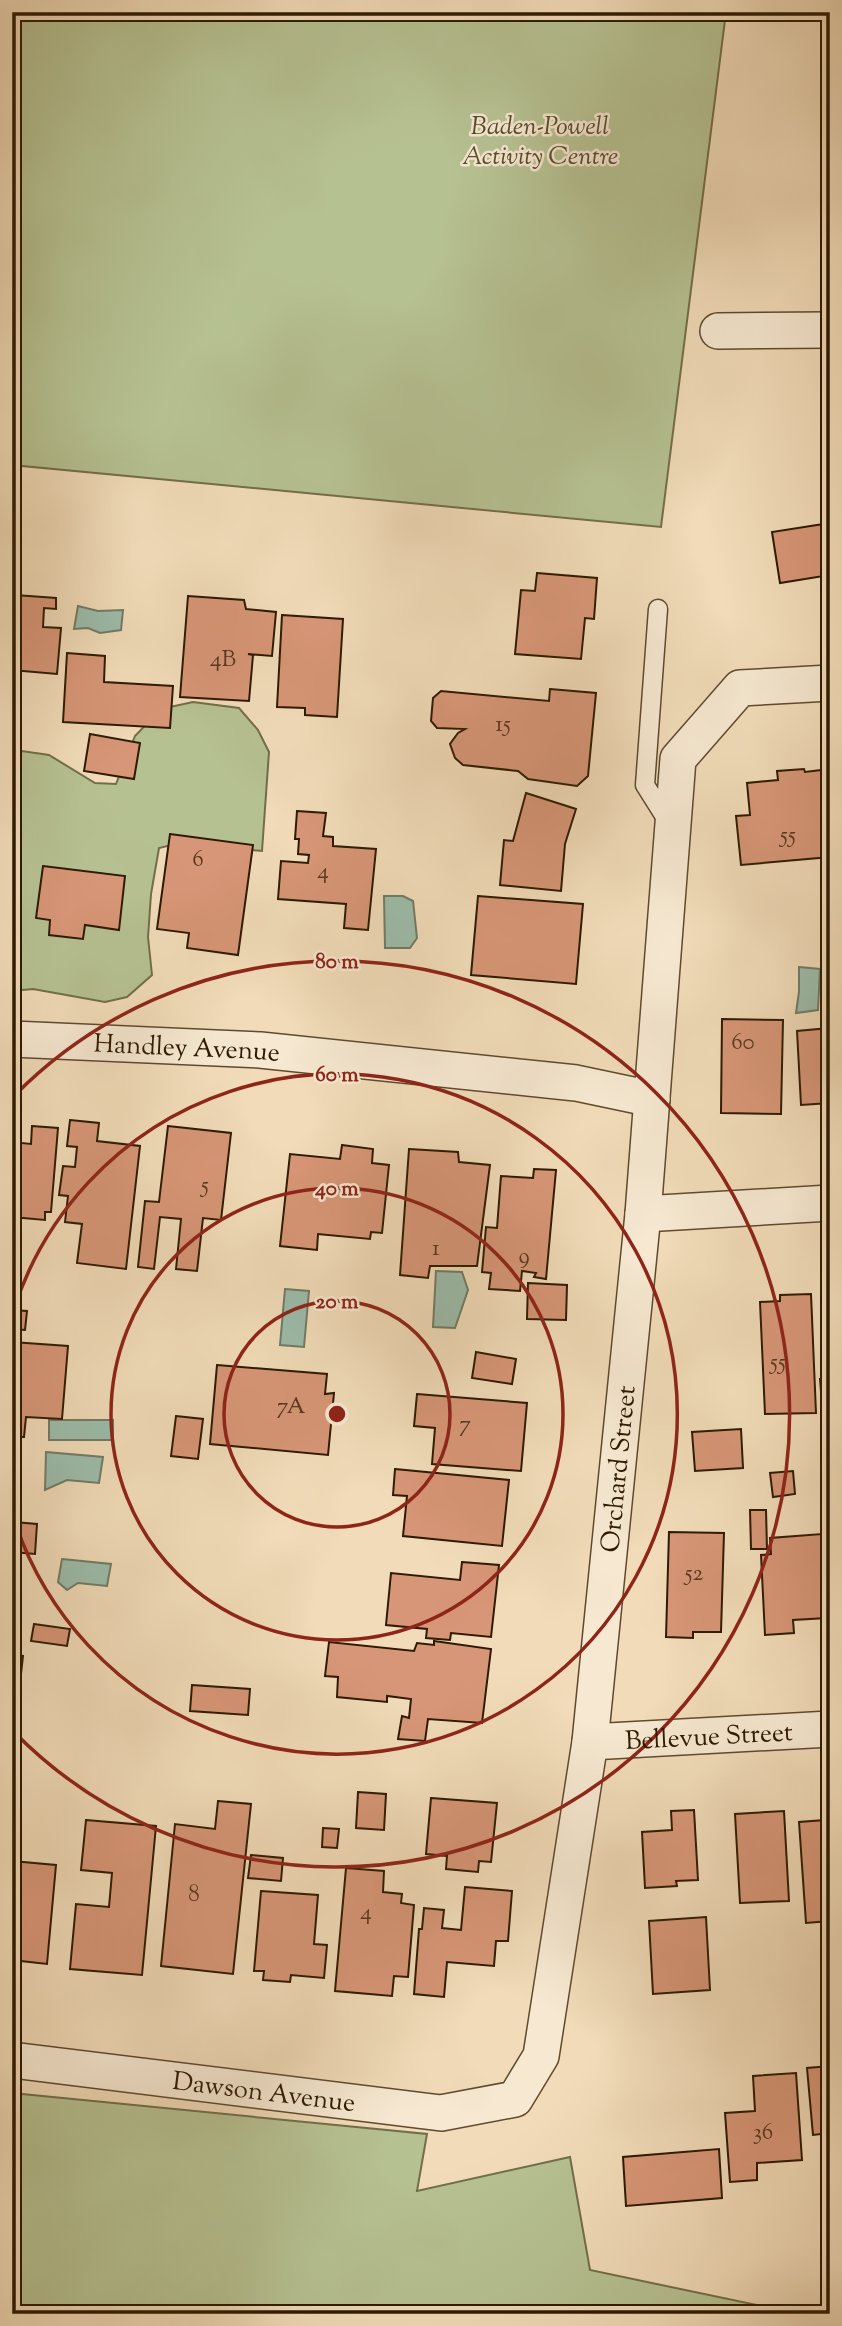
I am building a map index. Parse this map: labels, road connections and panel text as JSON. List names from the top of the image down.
{
  "streets": {
    "street": [
      "Handley Avenue",
      "Orchard Street",
      "Bellevue Street",
      "Dawson Avenue"
    ]
  },
  "crossings": [
    ["Handley Avenue", "Orchard Street"],
    ["Orchard Street", "Bellevue Street"],
    ["Orchard Street", "Dawson Avenue"]
  ],
  "parks": ["Baden-Powell Activity Centre"],
  "house_numbers": [
    "4B",
    "15",
    "55",
    "6",
    "4",
    "60",
    "5",
    "1",
    "9",
    "55",
    "7A",
    "7",
    "52",
    "8",
    "4",
    "36"
  ],
  "rings": [
    "80 m",
    "60 m",
    "40 m",
    "20 m"
  ]
}
